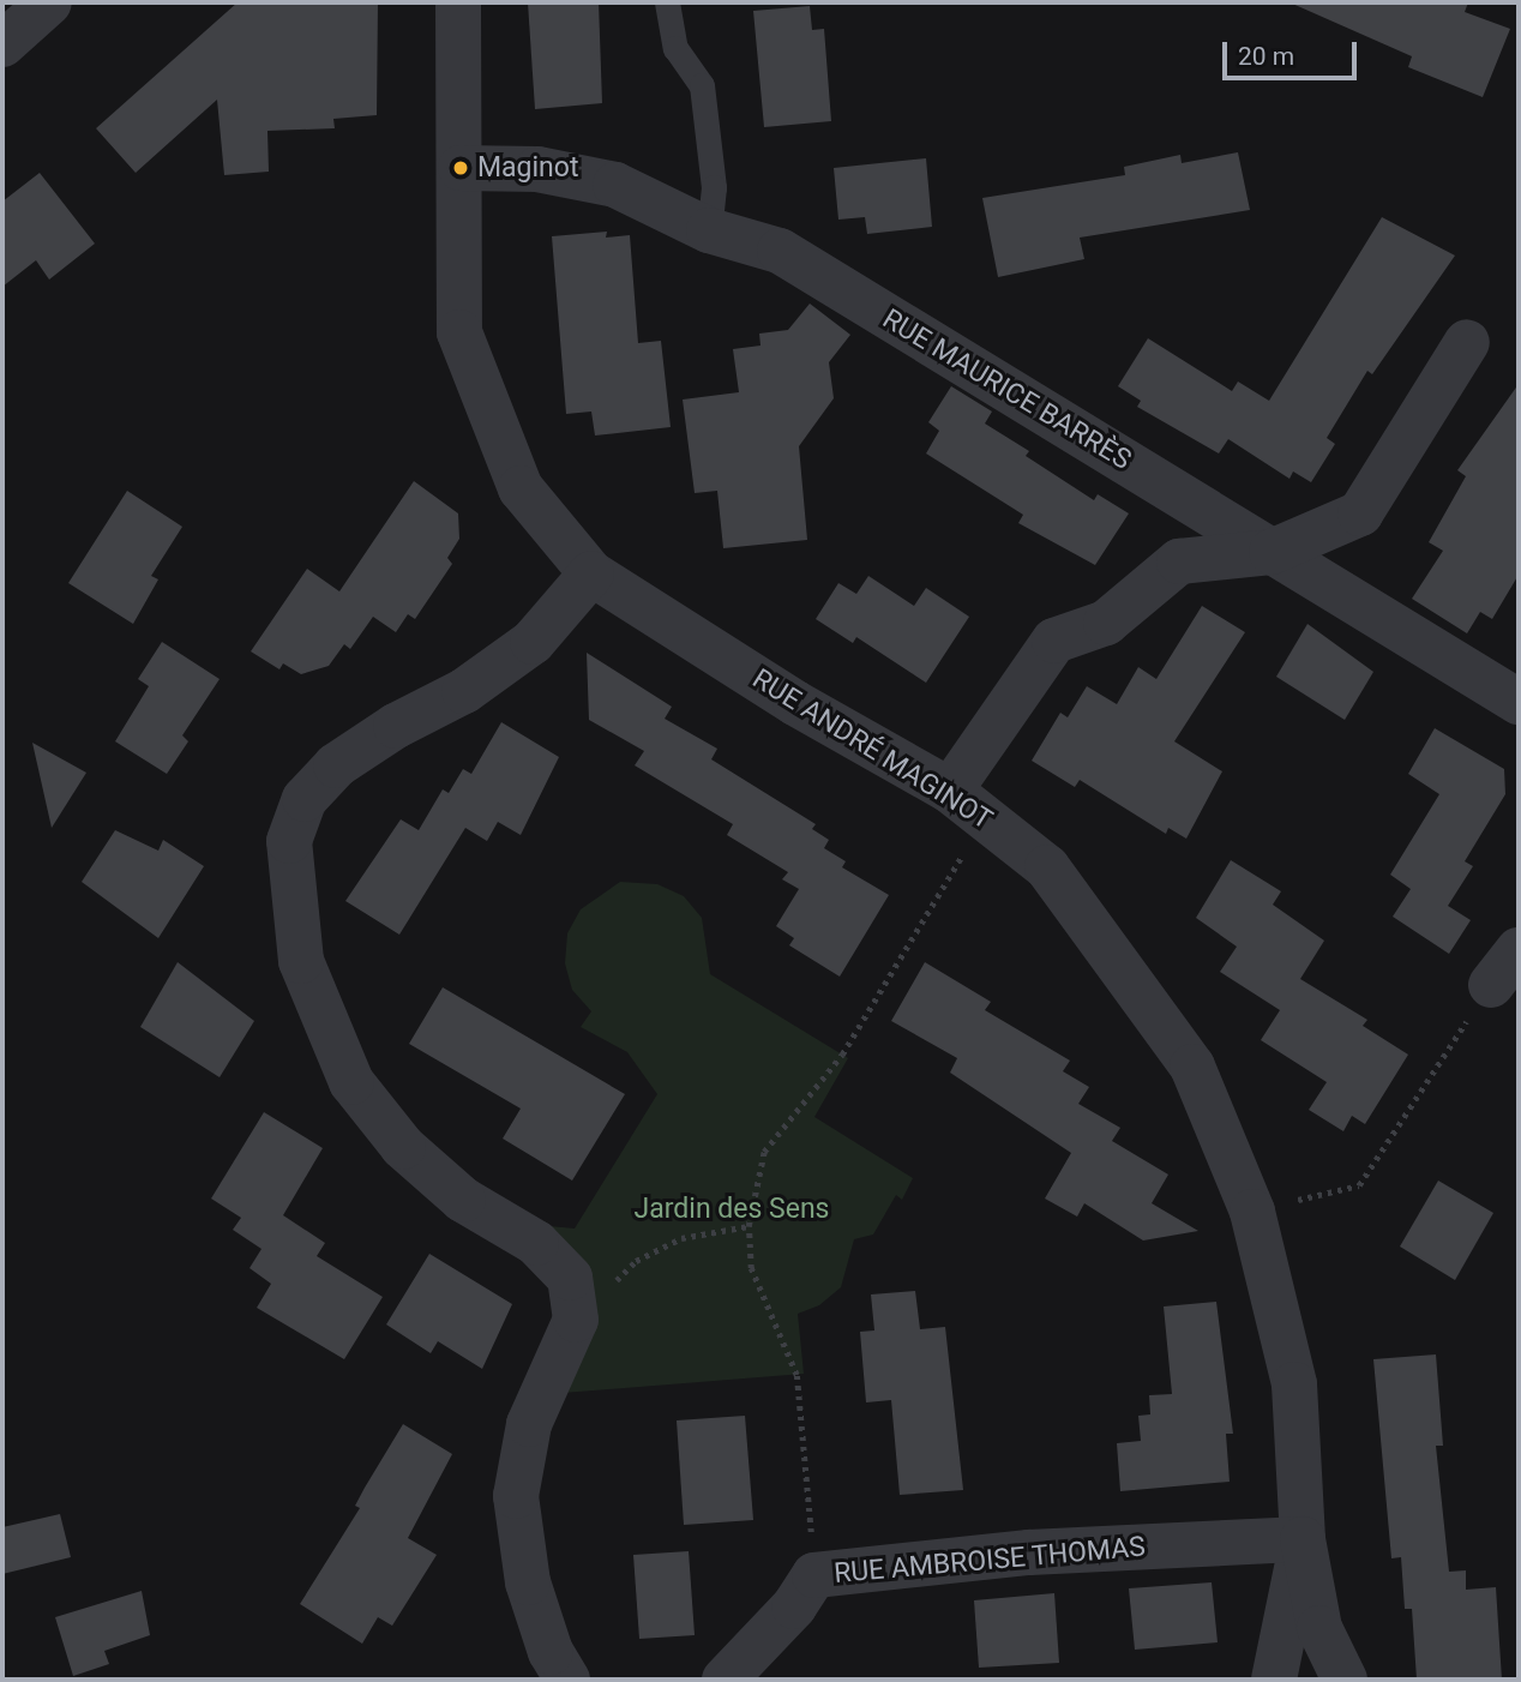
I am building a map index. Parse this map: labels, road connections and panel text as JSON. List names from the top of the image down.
{
  "streets": {
    "street": ["RUE MAURICE BARRÈS", "RUE ANDRÉ MAGINOT", "RUE AMBROISE THOMAS"]
  },
  "crossings": [
    ["RUE MAURICE BARRÈS", "RUE ANDRÉ MAGINOT"],
    ["RUE ANDRÉ MAGINOT", "RUE AMBROISE THOMAS"]
  ],
  "parks": ["Jardin des Sens"],
  "places": ["Maginot"],
  "scale_bar": "20 m"
}
